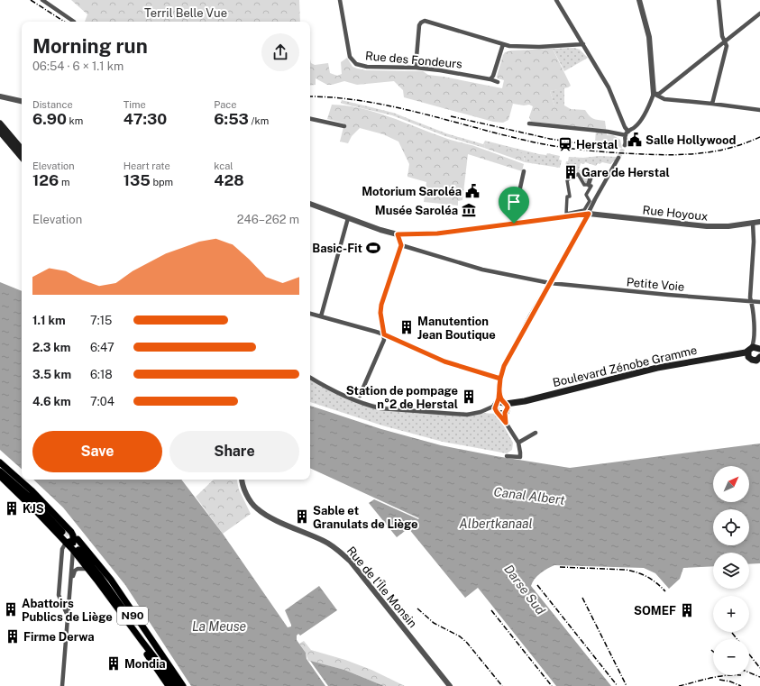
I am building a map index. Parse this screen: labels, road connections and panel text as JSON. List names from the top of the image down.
{
  "streets": {
    "main road": ["Boulevard Zénobe Gramme", "N90"],
    "street": [
      "Rue des Fondeurs",
      "Rue Hoyoux",
      "Petite Voie",
      "Rue de l'Île Monsin"
    ]
  },
  "water": [
    "Canal Albert",
    "Albertkanaal",
    "Darse Sud",
    "La Meuse"
  ],
  "parks": ["Terril Belle Vue"],
  "places": {
    "public building": ["Salle Hollywood", "Motorium Saroléa"],
    "station": ["Herstal"],
    "building": [
      "Gare de Herstal",
      "Manutention Jean Boutique",
      "Station de pompage n°2 de Herstal",
      "KJS",
      "Sable et Granulats de Liège",
      "Abattoirs Publics de Liège",
      "SOMEF",
      "Firme Derwa",
      "Mondia"
    ],
    "museum": ["Musée Saroléa"],
    "sports": ["Basic-Fit"]
  },
  "north": "top right",
  "page": {
    "heading": ["Morning run", "06:54 · 6 × 1.1 km"],
    "stats": [
      ["Distance", "6.90 km"],
      ["Time", "47:30"],
      ["Pace", "6:53 /km"],
      ["Elevation", "126 m"],
      ["Heart rate", "135 bpm"],
      ["kcal", "428"]
    ],
    "chart": ["Elevation", "246–262 m"],
    "list": [
      {
        "name": "1.1 km",
        "note": "7:15"
      },
      {
        "name": "2.3 km",
        "note": "6:47"
      },
      {
        "name": "3.5 km",
        "note": "6:18"
      },
      {
        "name": "4.6 km",
        "note": "7:04"
      }
    ],
    "buttons": ["Save", "Share"],
    "map_buttons": ["+", "−"]
  }
}
